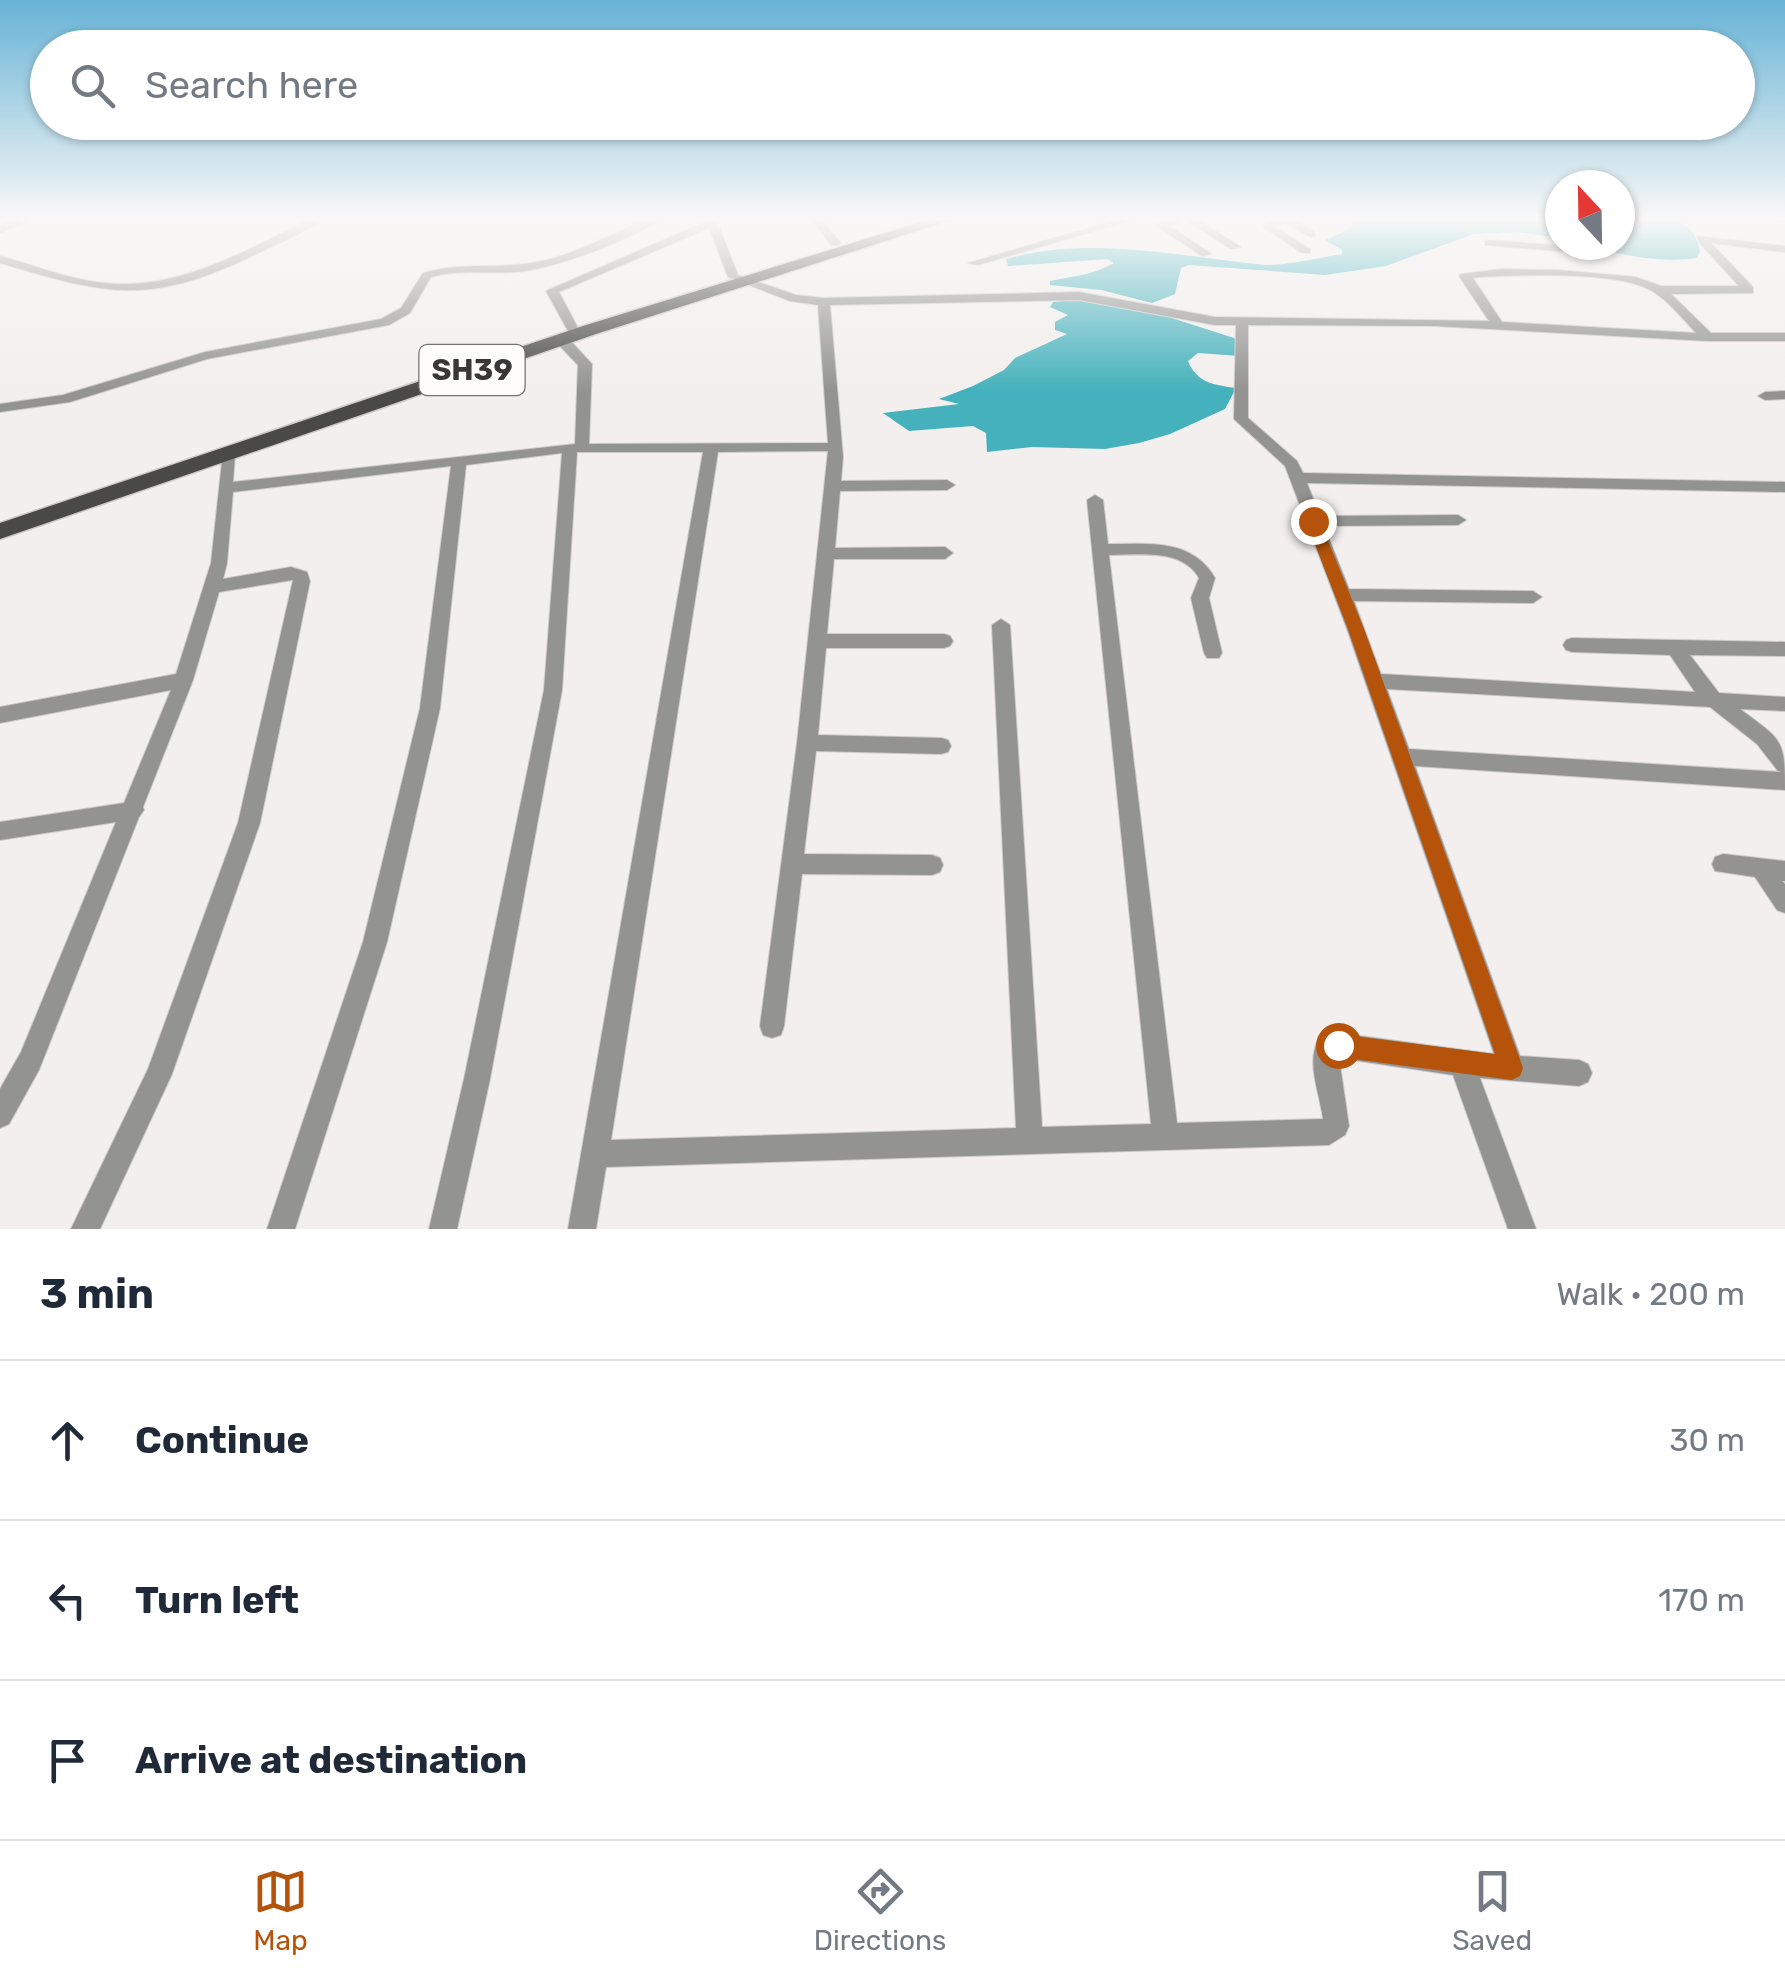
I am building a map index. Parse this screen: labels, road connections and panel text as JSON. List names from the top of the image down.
{
  "streets": {
    "main road": ["SH39"]
  },
  "north": "top",
  "page": {
    "search": "Search here",
    "heading": ["3 min", "Walk · 200 m"],
    "list": [
      ["Continue", "30 m"],
      ["Turn left", "170 m"],
      "Arrive at destination"
    ],
    "nav": ["Map", "Directions", "Saved"]
  }
}
